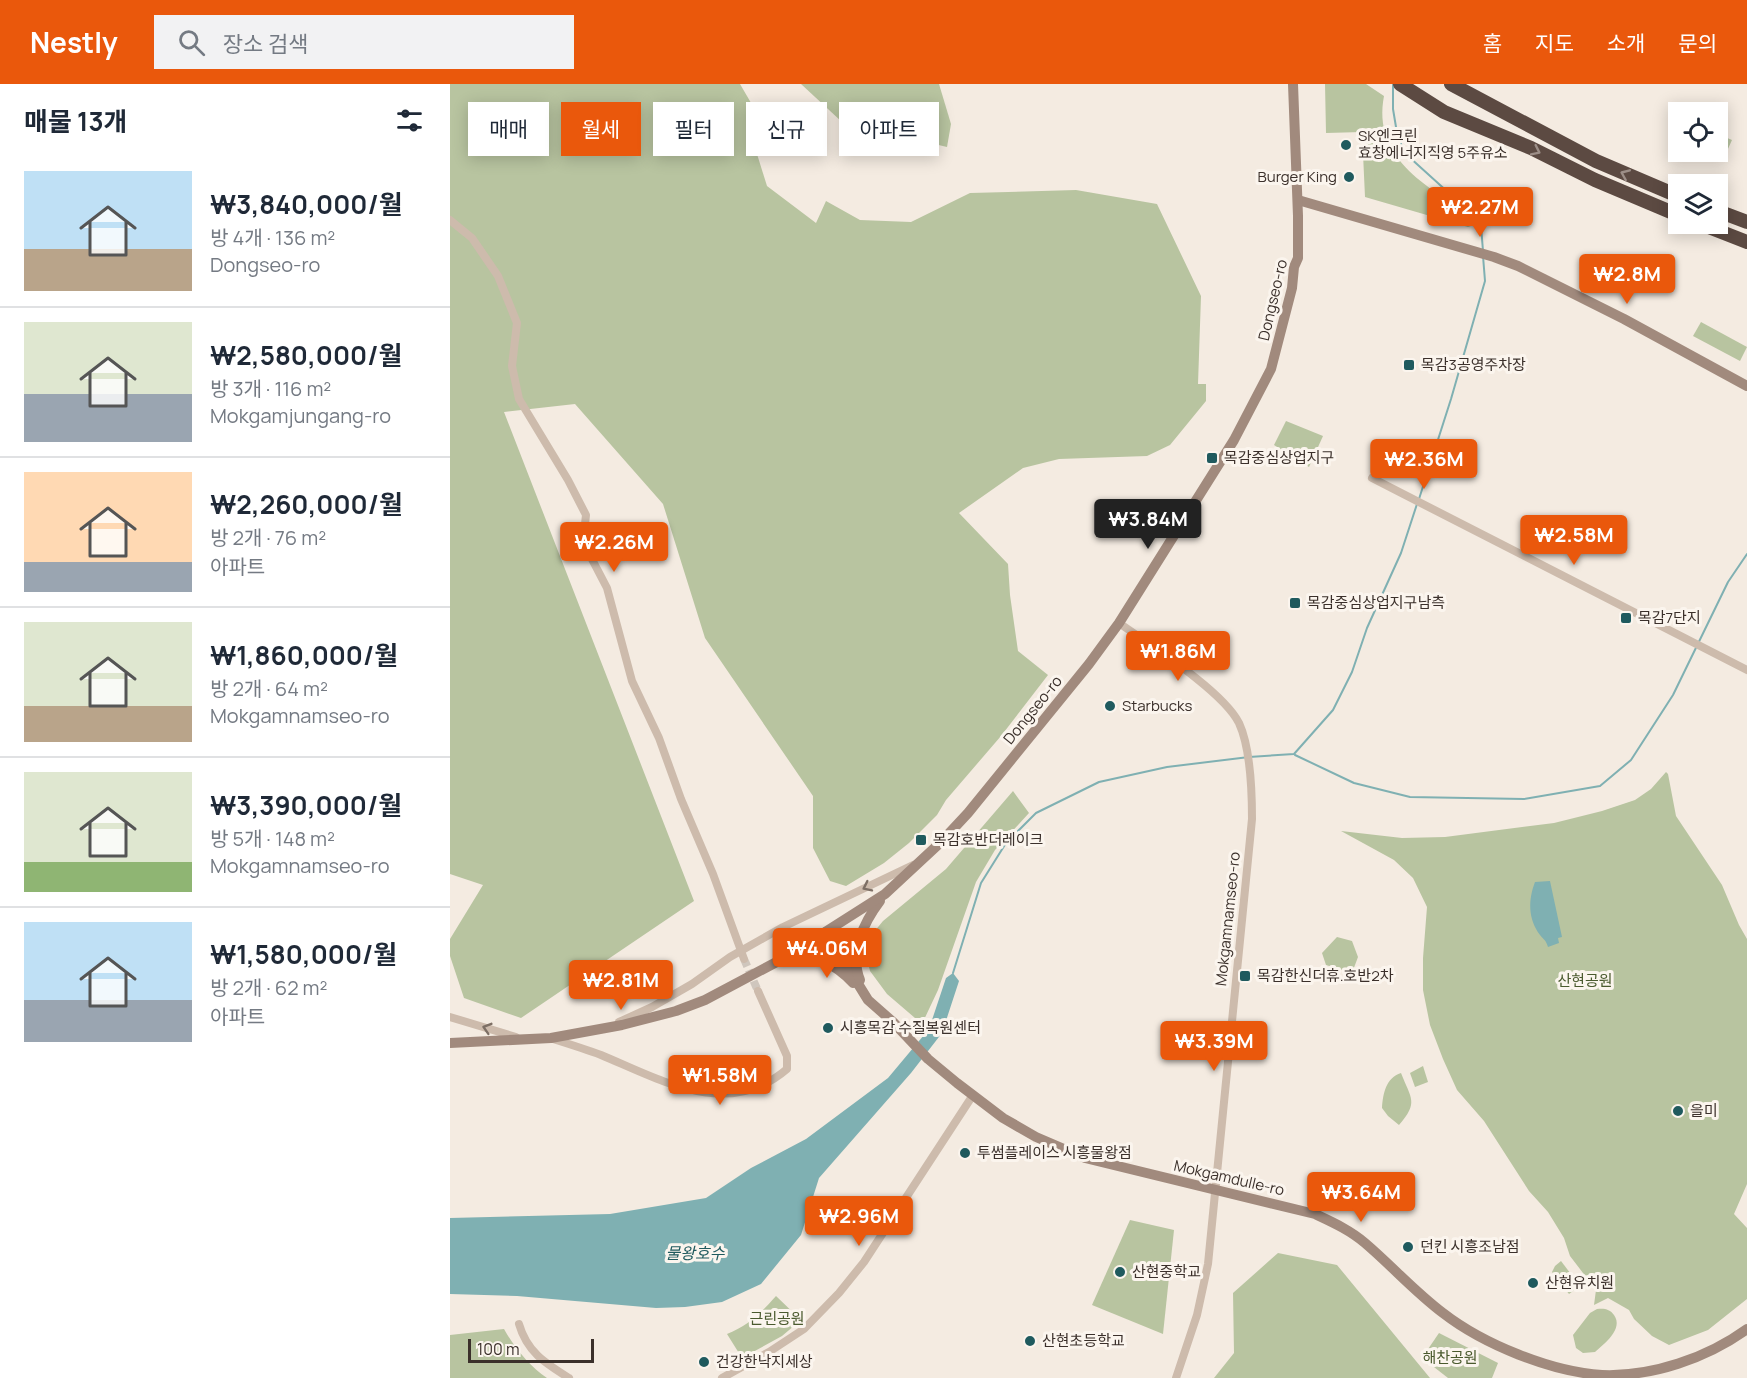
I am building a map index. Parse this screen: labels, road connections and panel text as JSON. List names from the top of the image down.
{
  "streets": {
    "street": ["Dongseo-ro", "Mokgamnamseo-ro", "Mokgamdulle-ro"]
  },
  "crossings": [
    ["Dongseo-ro", "Mokgamnamseo-ro"],
    ["Mokgamnamseo-ro", "Mokgamdulle-ro"]
  ],
  "water": ["물왕호수"],
  "parks": ["산현공원", "근린공원", "해찬공원"],
  "places": {
    "other": [
      "SK엔크린 효창에너지직영 5주유소",
      "Burger King",
      "Starbucks",
      "시흥목감 수질복원센터",
      "을미",
      "투썸플레이스 시흥물왕점",
      "던킨 시흥조남점",
      "산현중학교",
      "산현유치원",
      "산현초등학교",
      "건강한낙지세상"
    ],
    "transit": [
      "목감3공영주차장",
      "목감중심상업지구",
      "목감중심상업지구남측",
      "목감7단지",
      "목감호반더레이크",
      "목감한신더휴.호반2차"
    ]
  },
  "scale_bar": "100 m",
  "page": {
    "header": "Nestly",
    "search": "장소 검색",
    "nav": [
      "홈",
      "지도",
      "소개",
      "문의"
    ],
    "heading": "매물 13개",
    "chip": [
      "매매",
      "월세",
      "필터",
      "신규",
      "아파트"
    ],
    "list": [
      {
        "name": "₩3,840,000/월",
        "note": "방 4개 · 136 m² · Dongseo-ro"
      },
      {
        "name": "₩2,580,000/월",
        "note": "방 3개 · 116 m² · Mokgamjungang-ro"
      },
      {
        "name": "₩2,260,000/월",
        "note": "방 2개 · 76 m² · 아파트"
      },
      {
        "name": "₩1,860,000/월",
        "note": "방 2개 · 64 m² · Mokgamnamseo-ro"
      },
      {
        "name": "₩3,390,000/월",
        "note": "방 5개 · 148 m² · Mokgamnamseo-ro"
      },
      {
        "name": "₩1,580,000/월",
        "note": "방 2개 · 62 m² · 아파트"
      }
    ],
    "price": [
      "₩2.27M",
      "₩2.8M",
      "₩2.36M",
      "₩3.84M",
      "₩2.58M",
      "₩2.26M",
      "₩1.86M",
      "₩4.06M",
      "₩2.81M",
      "₩3.39M",
      "₩1.58M",
      "₩3.64M",
      "₩2.96M"
    ],
    "scale": "100 m"
  }
}
